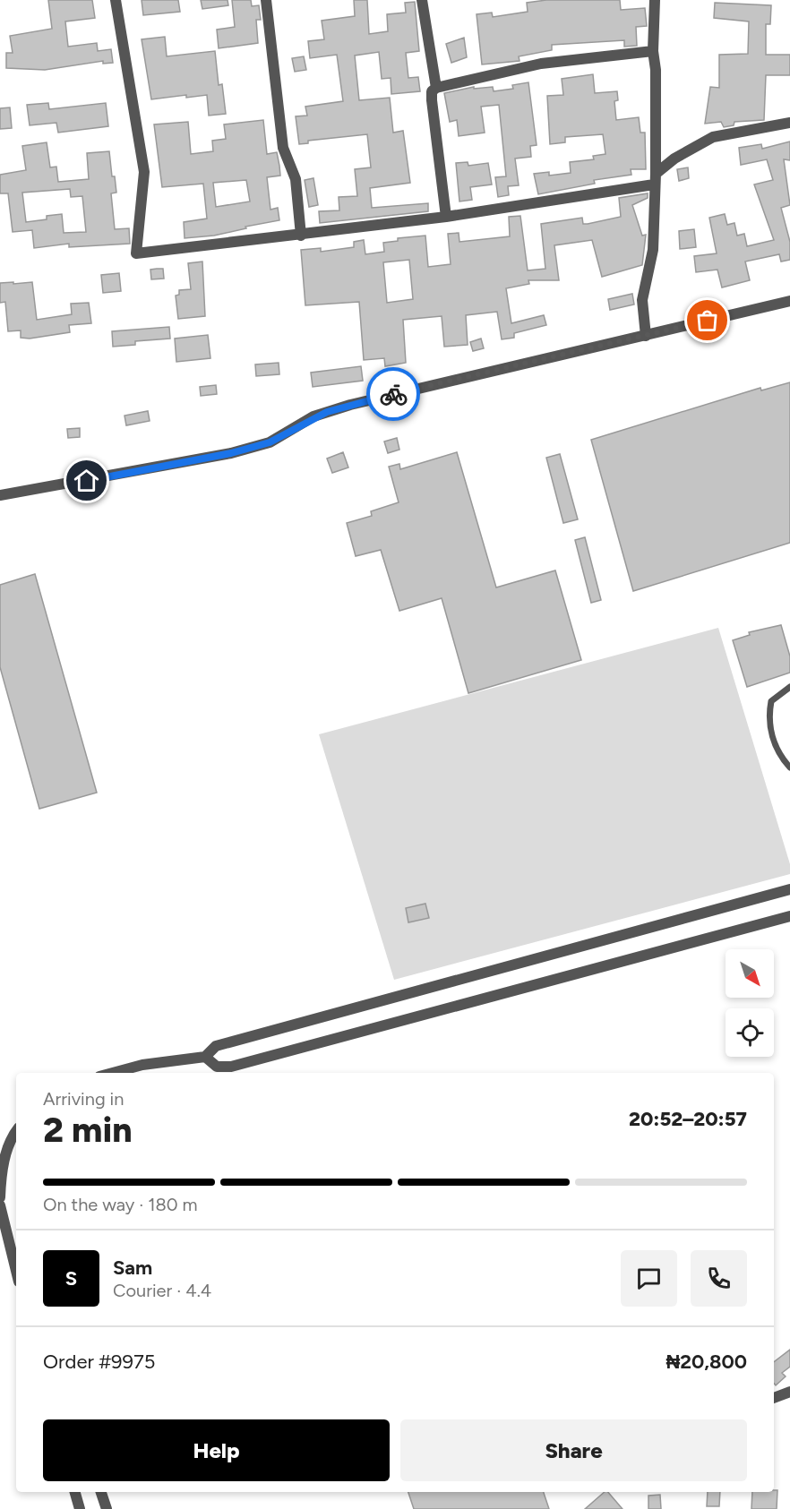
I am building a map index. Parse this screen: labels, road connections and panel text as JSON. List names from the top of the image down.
{
  "north": "bottom right",
  "page": {
    "heading": ["2 min", "Arriving in", "20:52–20:57"],
    "panel": [
      "Sam",
      "Courier · 4.4",
      "Order #9975",
      "₦20,800"
    ],
    "bar": "On the way · 180 m",
    "round": "S",
    "buttons": ["Help", "Share"]
  }
}
